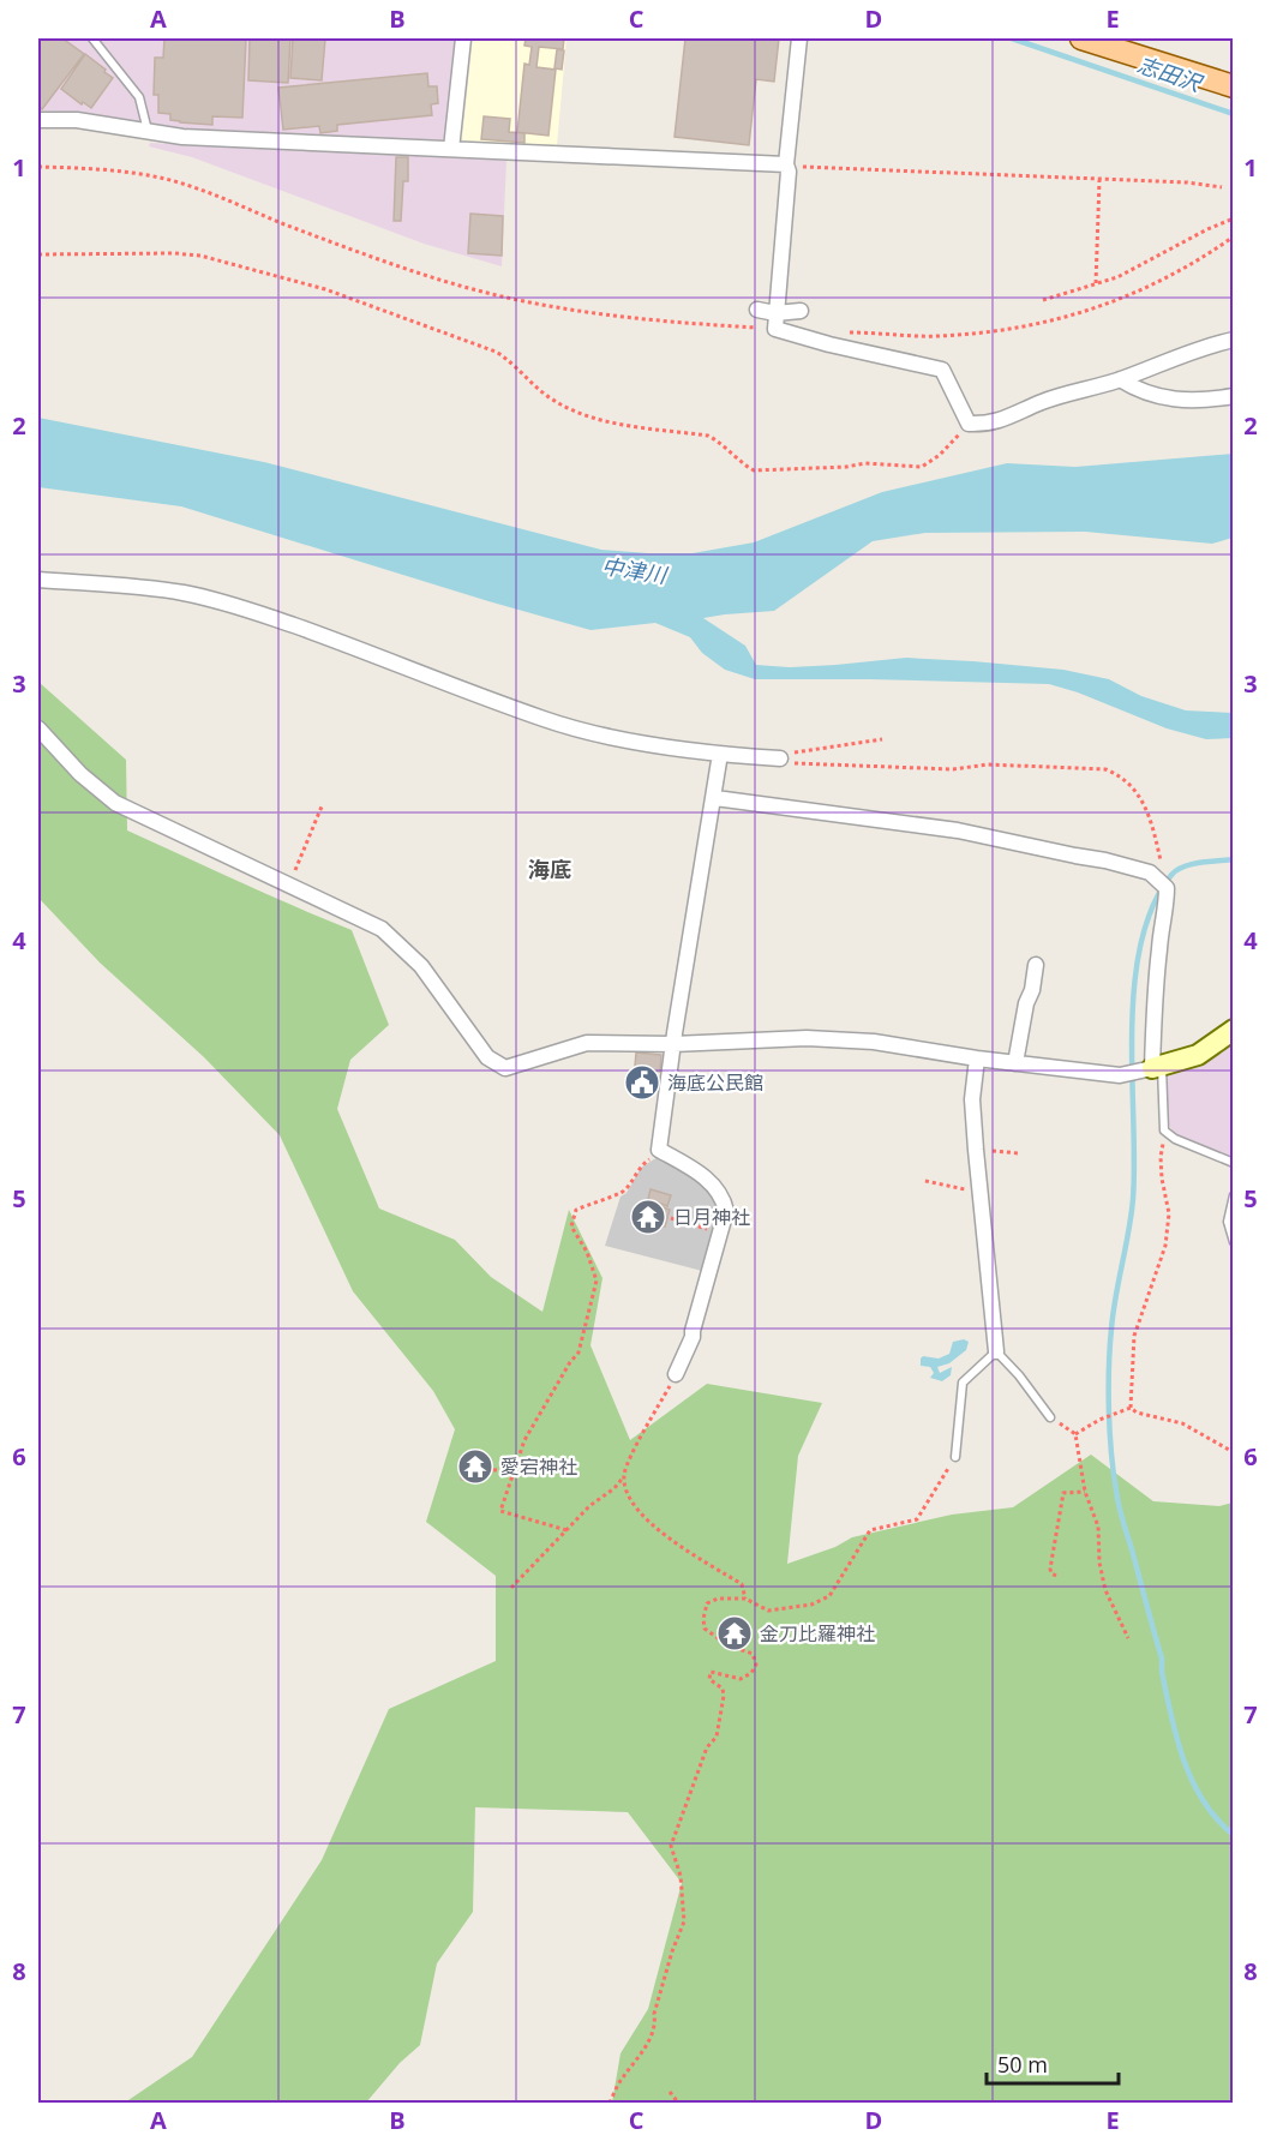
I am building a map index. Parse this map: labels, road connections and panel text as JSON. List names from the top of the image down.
{
  "districts": ["海底"],
  "water": ["志田沢", "中津川"],
  "places": {
    "public building": ["海底公民館"],
    "temple": ["日月神社", "愛宕神社", "金刀比羅神社"]
  },
  "scale_bar": "50 m",
  "grid": {
    "columns": [
      "A",
      "B",
      "C",
      "D",
      "E"
    ],
    "rows": [
      "1",
      "2",
      "3",
      "4",
      "5",
      "6",
      "7",
      "8"
    ]
  }
}
